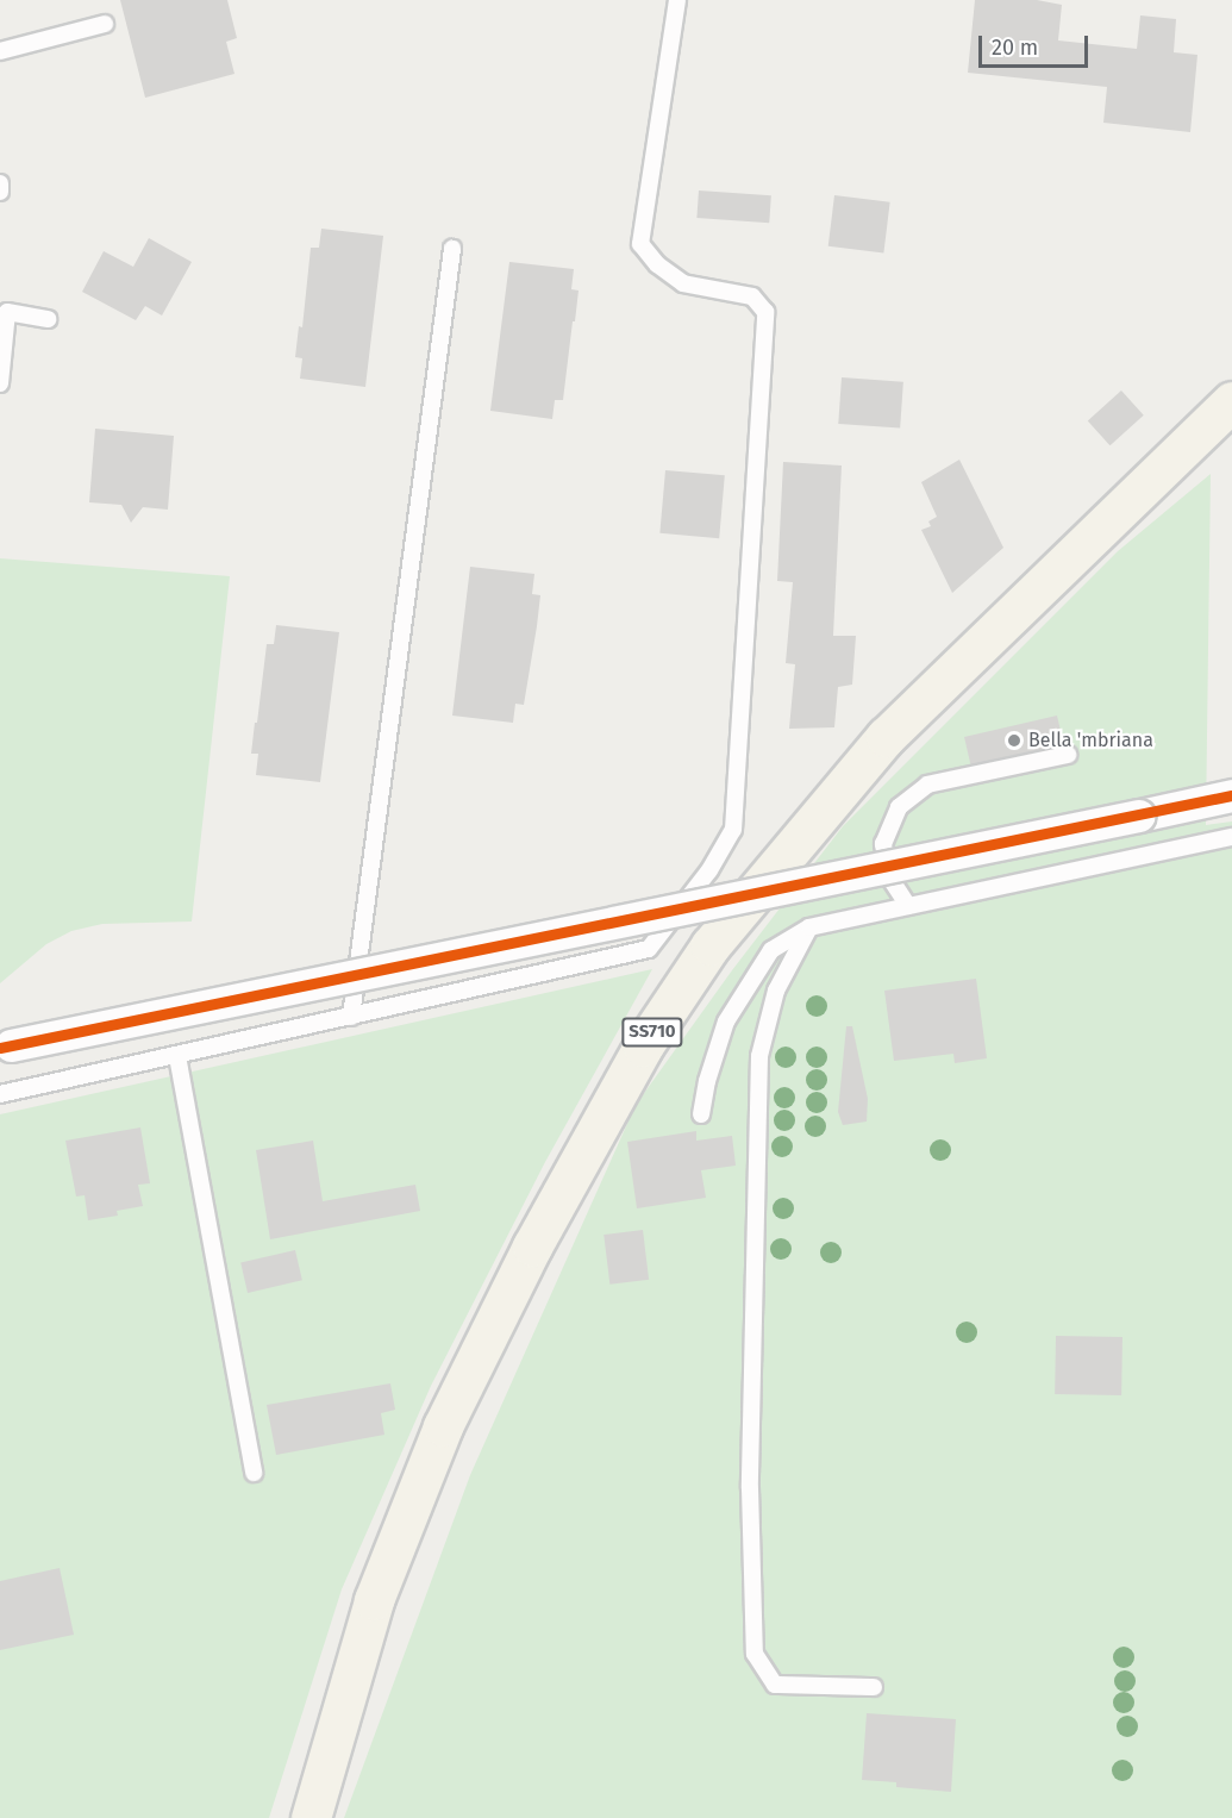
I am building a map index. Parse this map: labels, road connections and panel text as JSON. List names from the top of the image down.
{
  "streets": {
    "main road": ["SS710"]
  },
  "places": ["Bella 'mbriana"],
  "scale_bar": "20 m"
}
